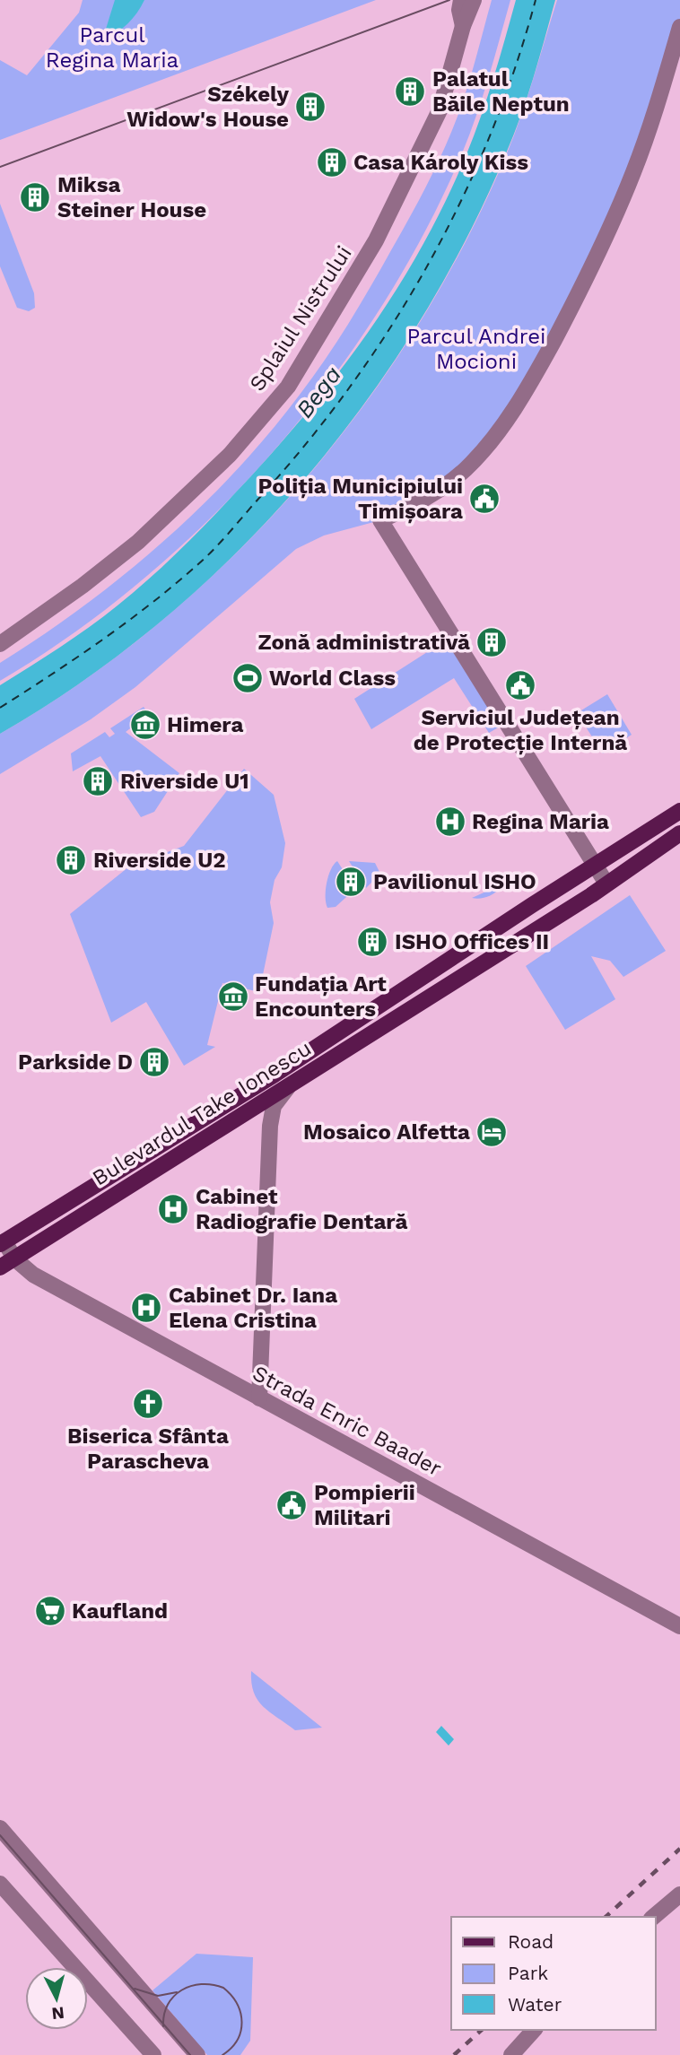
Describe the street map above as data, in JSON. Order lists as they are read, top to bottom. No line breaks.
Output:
{"streets":{"main road":["Bulevardul Take Ionescu"],"street":["Splaiul Nistrului","Strada Enric Baader"]},"crossings":[["Bulevardul Take Ionescu","Strada Enric Baader"]],"water":["Bega"],"parks":["Parcul Regina Maria","Parcul Andrei Mocioni"],"places":{"building":["Palatul Băile Neptun","Székely Widow's House","Casa Károly Kiss","Miksa Steiner House","Zonă administrativă","Riverside U1","Riverside U2","Pavilionul ISHO","ISHO Offices II","Parkside D"],"public building":["Poliția Municipiului Timișoara","Serviciul Județean de Protecție Internă","Pompierii Militari"],"sports":["World Class"],"museum":["Himera","Fundația Art Encounters"],"hospital":["Regina Maria","Cabinet Radiografie Dentară","Cabinet Dr. Iana Elena Cristina"],"hotel":["Mosaico Alfetta"],"church":["Biserica Sfânta Parascheva"],"supermarket":["Kaufland"]},"legend":["Road","Park","Water"],"north":"bottom"}
